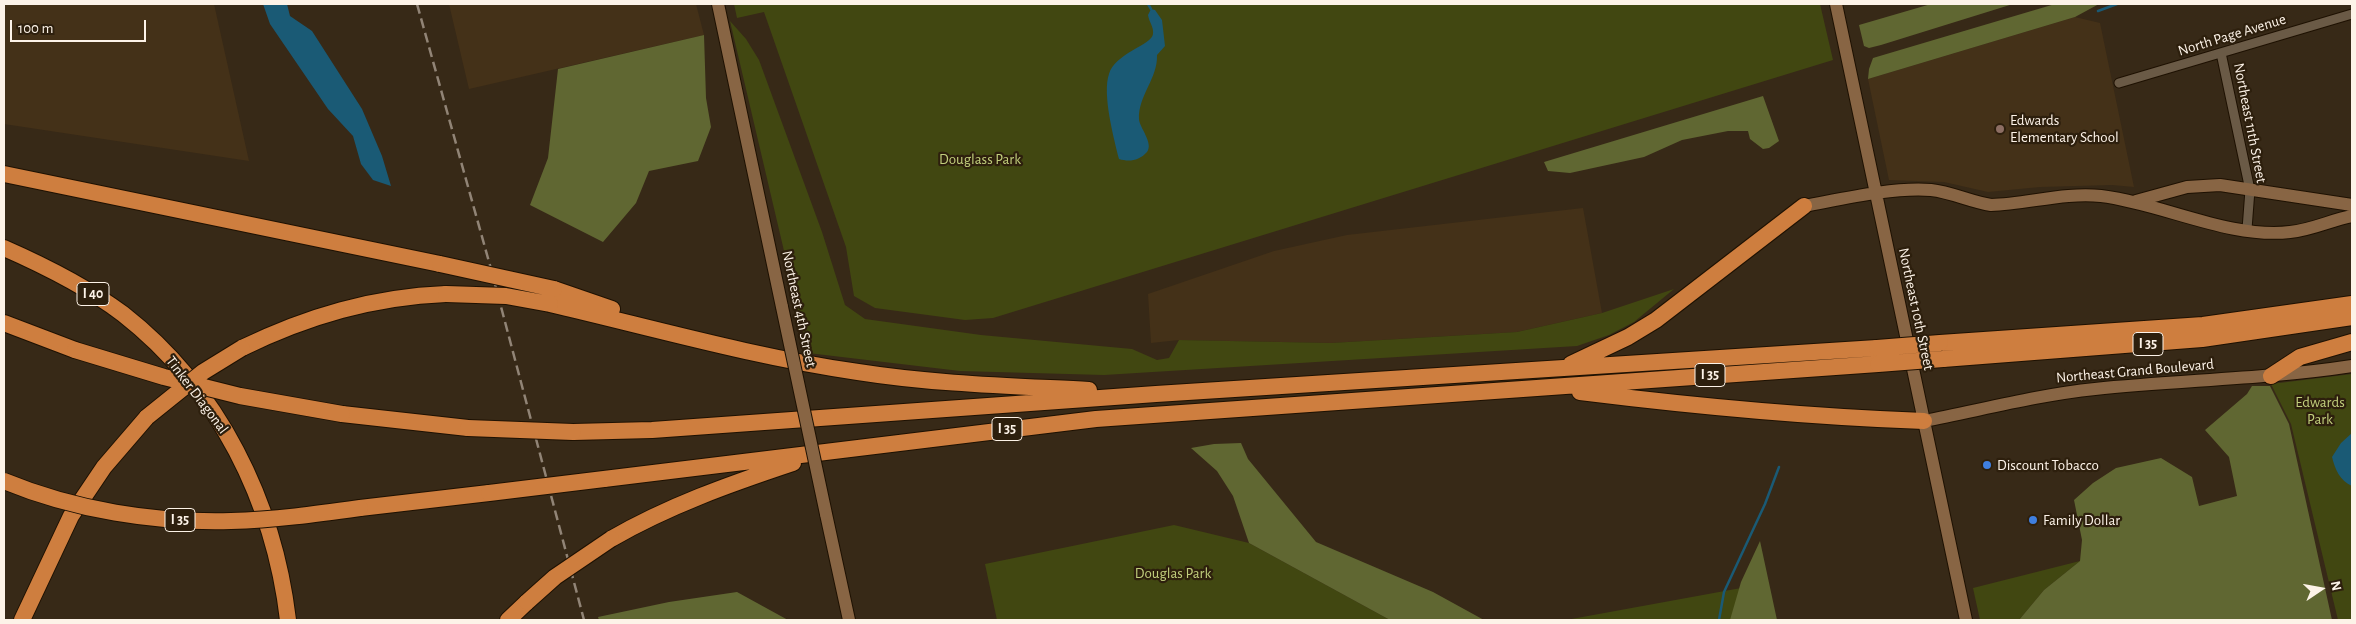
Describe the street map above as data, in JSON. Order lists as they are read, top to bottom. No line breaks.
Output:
{"streets":{"highway":["I 40","I 35","Tinker Diagonal"],"main road":["Northeast 4th Street","Northeast 10th Street","Northeast Grand Boulevard"],"street":["North Page Avenue","Northeast 11th Street"]},"crossings":[["North Page Avenue","Northeast 11th Street"],["Northeast 10th Street","Northeast Grand Boulevard"]],"parks":["Douglass Park","Edwards Park","Douglas Park"],"places":["Edwards Elementary School","Discount Tobacco","Family Dollar"],"scale_bar":"100 m","north":"right"}
